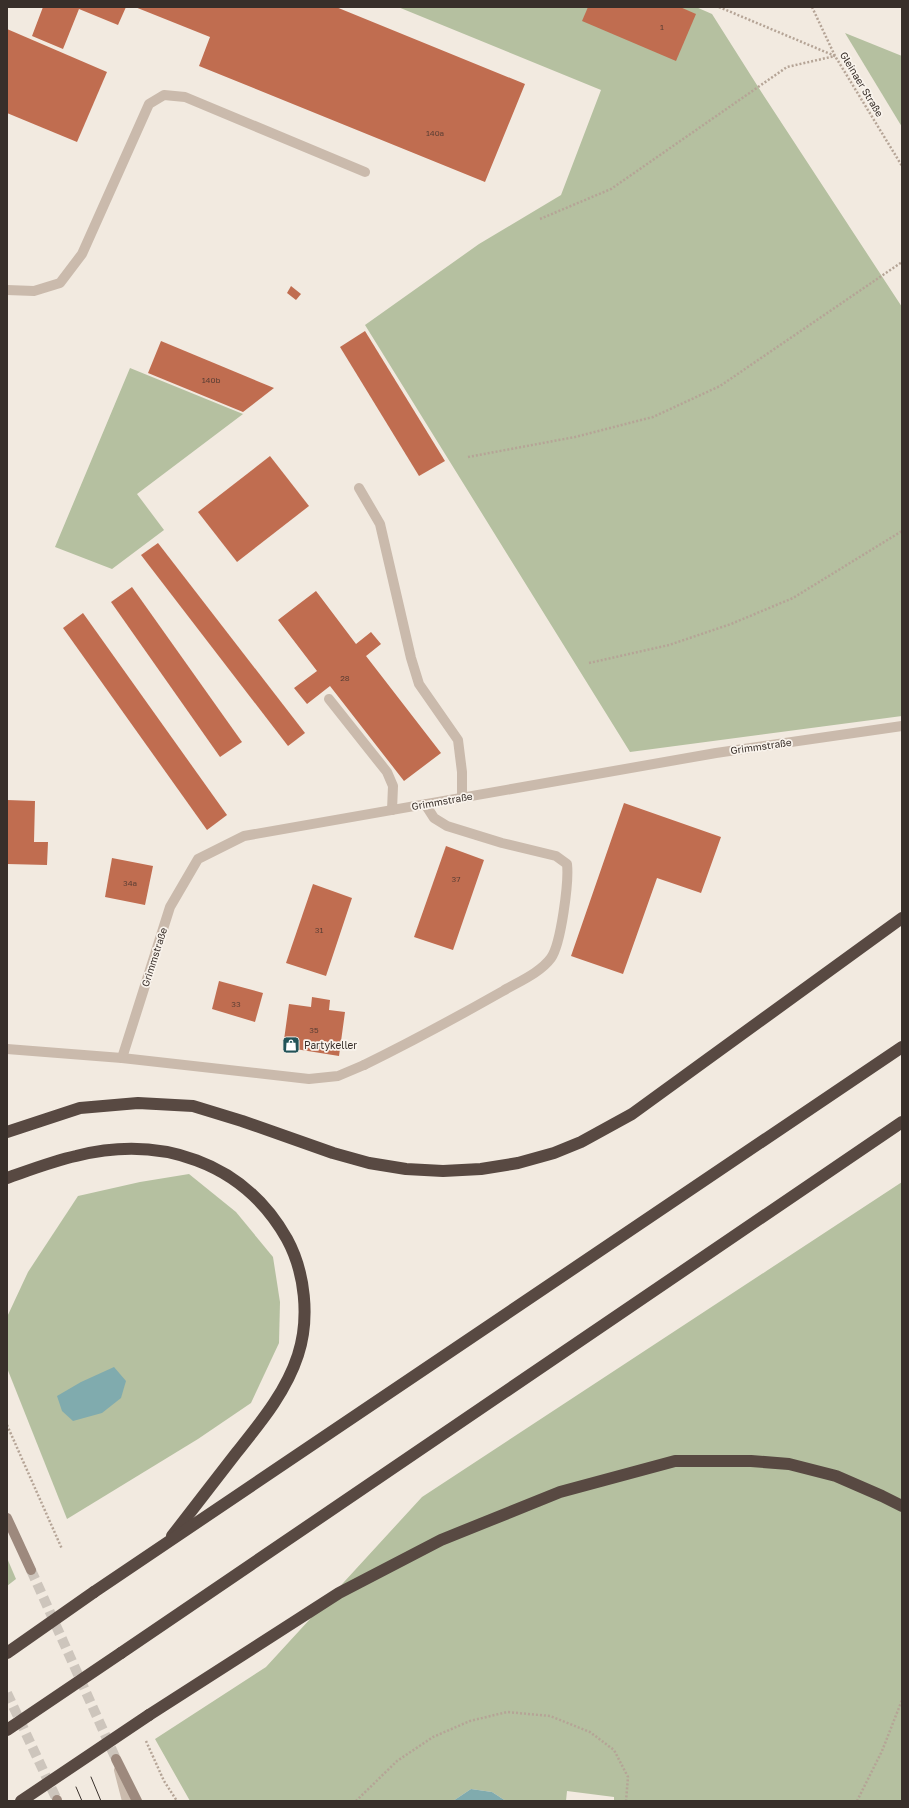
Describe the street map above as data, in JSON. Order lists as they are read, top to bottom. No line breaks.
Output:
{"streets":{"street":["Grimmstraße"],"path":["Gleinaer Straße"]},"places":{"shop":["Partykeller"]},"house_numbers":["1","140a","140b","28","37","34a","31","33","35"]}
